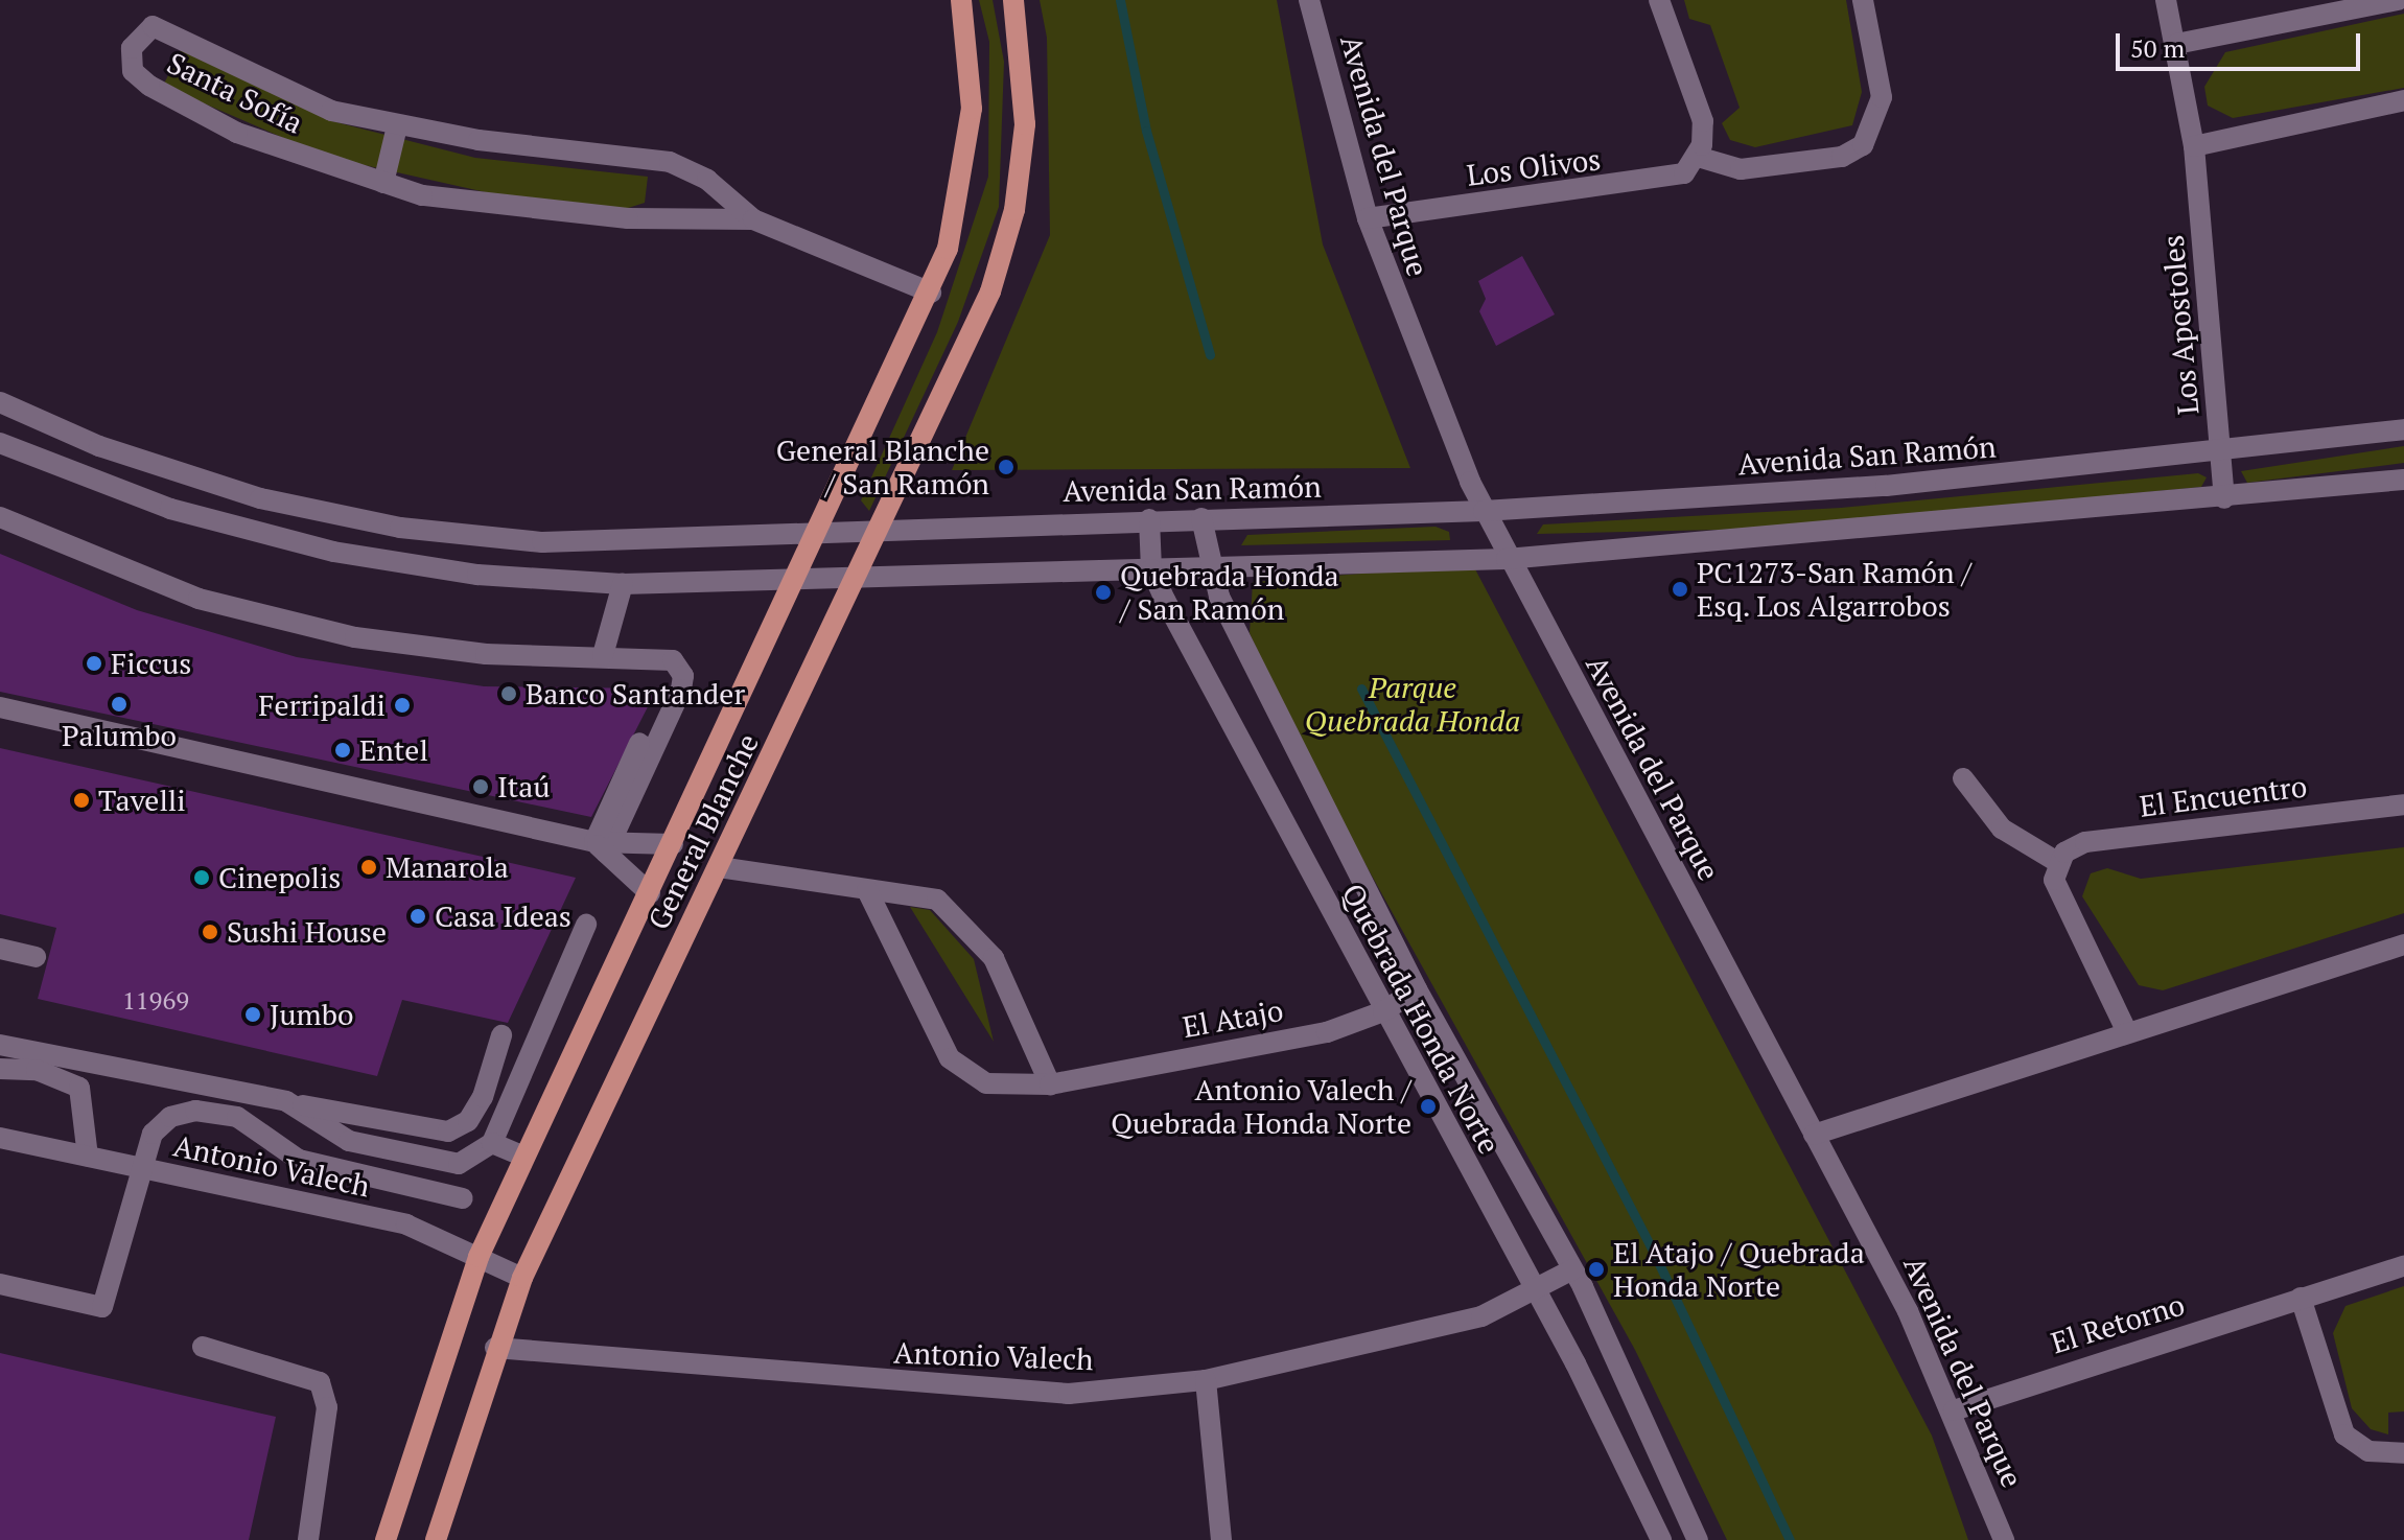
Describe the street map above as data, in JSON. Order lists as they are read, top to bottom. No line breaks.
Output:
{"streets":{"main road":["General Blanche"],"street":["Santa Sofía","Avenida del Parque","Los Olivos","Los Apostoles","Avenida San Ramón","El Encuentro","El Atajo","Quebrada Honda Norte","Antonio Valech","El Retorno"]},"crossings":[["Santa Sofía","General Blanche"],["Avenida del Parque","Los Olivos"],["Avenida del Parque","Avenida San Ramón"],["Avenida del Parque","El Retorno"],["Los Apostoles","Avenida San Ramón"],["Avenida San Ramón","General Blanche"],["Avenida San Ramón","Quebrada Honda Norte"],["General Blanche","Antonio Valech"],["El Atajo","Quebrada Honda Norte"],["Quebrada Honda Norte","Antonio Valech"]],"parks":["Parque Quebrada Honda"],"places":["General Blanche / San Ramón","PC1273-San Ramón / Esq. Los Algarrobos","Quebrada Honda / San Ramón","Ficcus","Banco Santander","Palumbo","Ferripaldi","Entel","Itaú","Tavelli","Manarola","Cinepolis","Casa Ideas","Sushi House","Jumbo","Antonio Valech / Quebrada Honda Norte","El Atajo / Quebrada Honda Norte"],"house_numbers":["11969"],"scale_bar":"50 m"}
